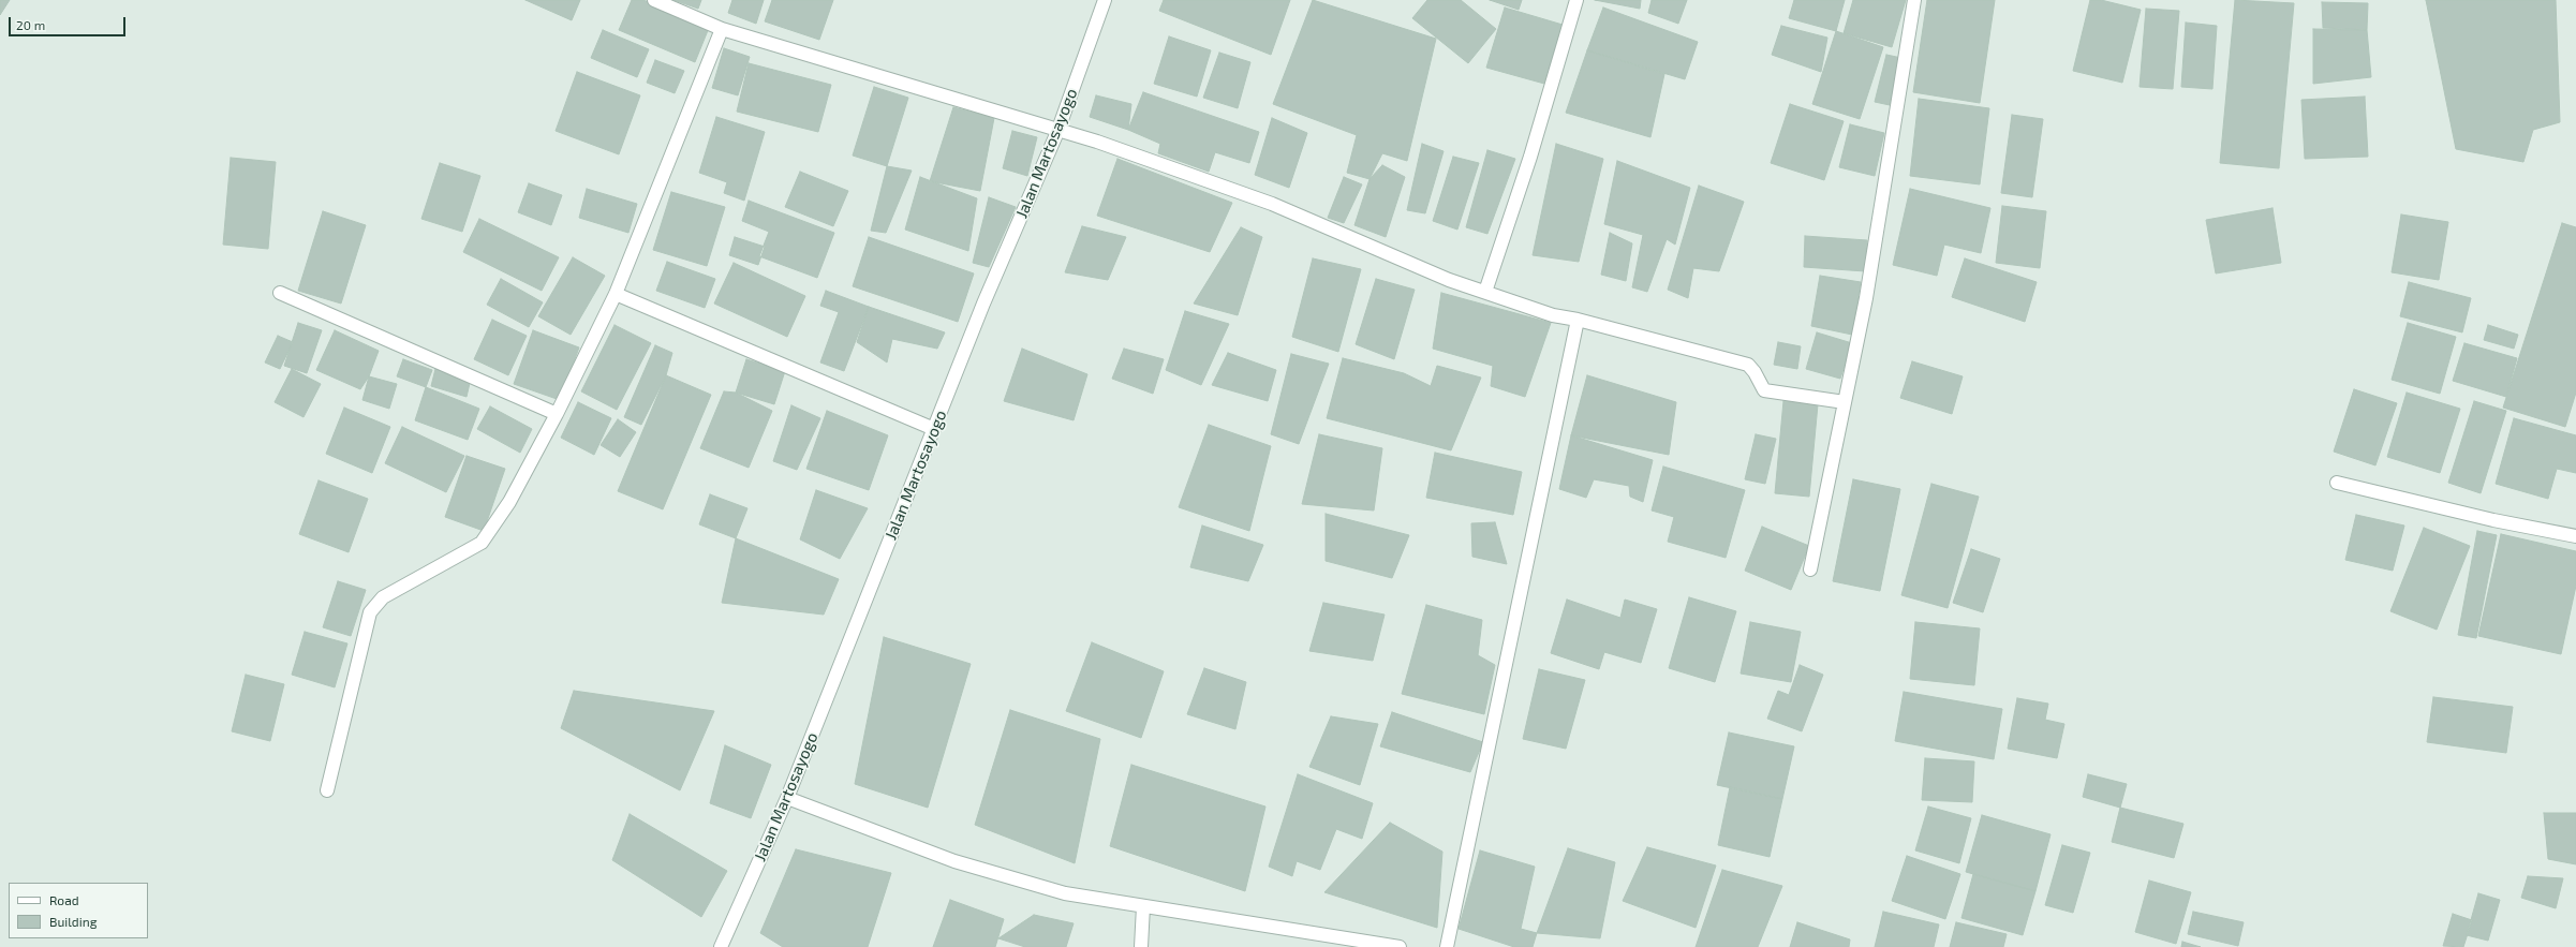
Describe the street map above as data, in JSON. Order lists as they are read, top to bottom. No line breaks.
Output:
{"streets":{"street":["Jalan Martosayogo"]},"legend":["Road","Building"],"scale_bar":"20 m"}
